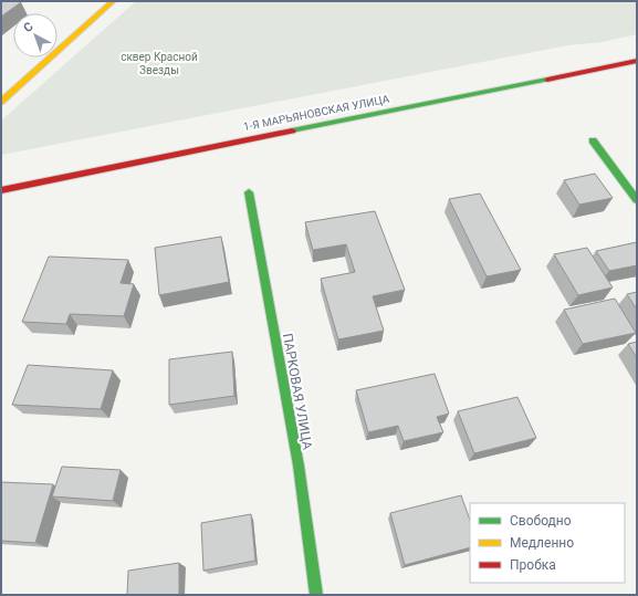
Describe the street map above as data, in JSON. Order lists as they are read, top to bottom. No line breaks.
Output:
{"streets":{"main road":["1-Я МАРЬЯНОВСКАЯ УЛИЦА","ПАРКОВАЯ УЛИЦА"]},"parks":["сквер Красной Звезды"],"legend":["Свободно","Медленно","Пробка"],"north":"top left"}
